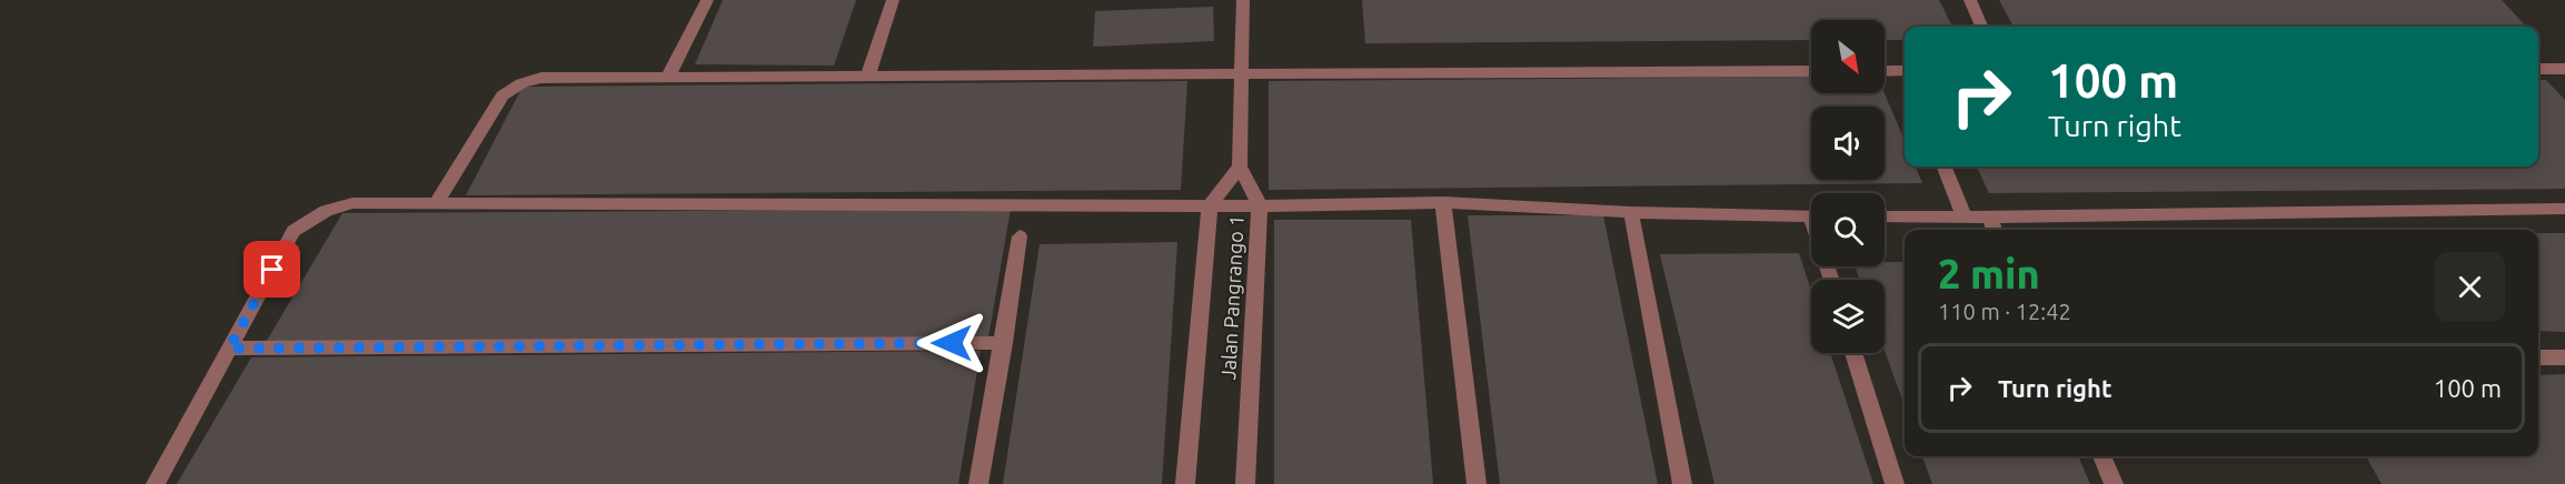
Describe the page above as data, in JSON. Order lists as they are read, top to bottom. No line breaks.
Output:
{"streets":{"street":["Jalan Pangrango 1"]},"north":"bottom right","page":{"turn":["100 m","Turn right"],"heading":["2 min","110 m · 12:42"],"list":[{"name":"Turn right","value":"100 m"}]}}
